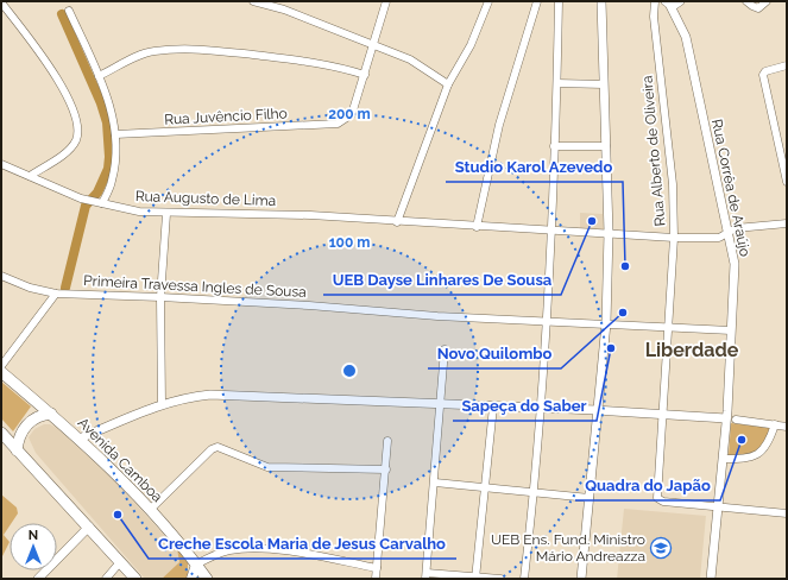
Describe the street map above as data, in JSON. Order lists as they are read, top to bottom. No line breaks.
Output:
{"streets":{"main road":["Avenida Camboa"],"street":["Rua Juvêncio Filho","Rua Alberto de Oliveira","Rua Corrêa de Araújo","Rua Augusto de Lima","Primeira Travessa Ingles de Sousa"]},"crossings":[["Rua Alberto de Oliveira","Rua Corrêa de Araújo"],["Rua Alberto de Oliveira","Rua Augusto de Lima"],["Rua Alberto de Oliveira","Primeira Travessa Ingles de Sousa"],["Rua Corrêa de Araújo","Rua Augusto de Lima"],["Rua Corrêa de Araújo","Primeira Travessa Ingles de Sousa"]],"districts":["Liberdade"],"places":{"other":["UEB Dayse Linhares De Sousa","Studio Karol Azevedo","Novo Quilombo","Sapeça do Saber","Quadra do Japão","Creche Escola Maria de Jesus Carvalho"],"school or university":["UEB Ens. Fund. Ministro Mário Andreazza"]},"north":"top","rings":["200 m","100 m"]}
